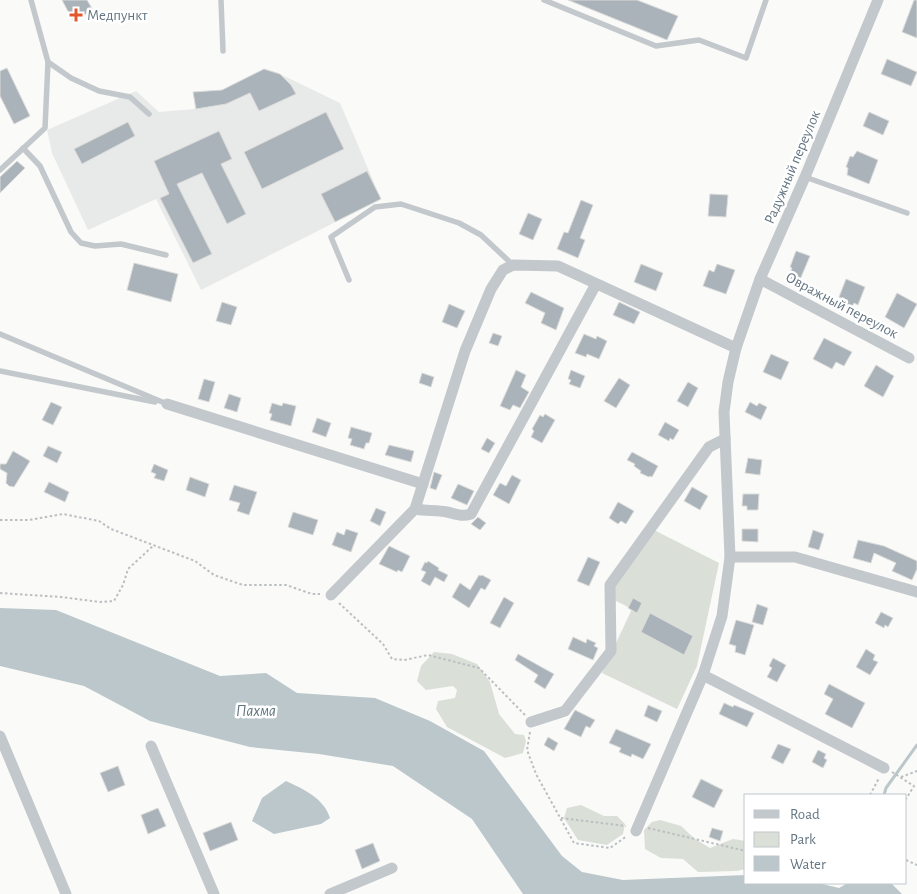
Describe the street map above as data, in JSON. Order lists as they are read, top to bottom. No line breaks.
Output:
{"streets":{"street":["Радужный переулок","Овражный переулок"]},"crossings":[["Радужный переулок","Овражный переулок"]],"water":["Пахма"],"places":{"health":["Медпункт"]},"legend":["Road","Park","Water"]}
